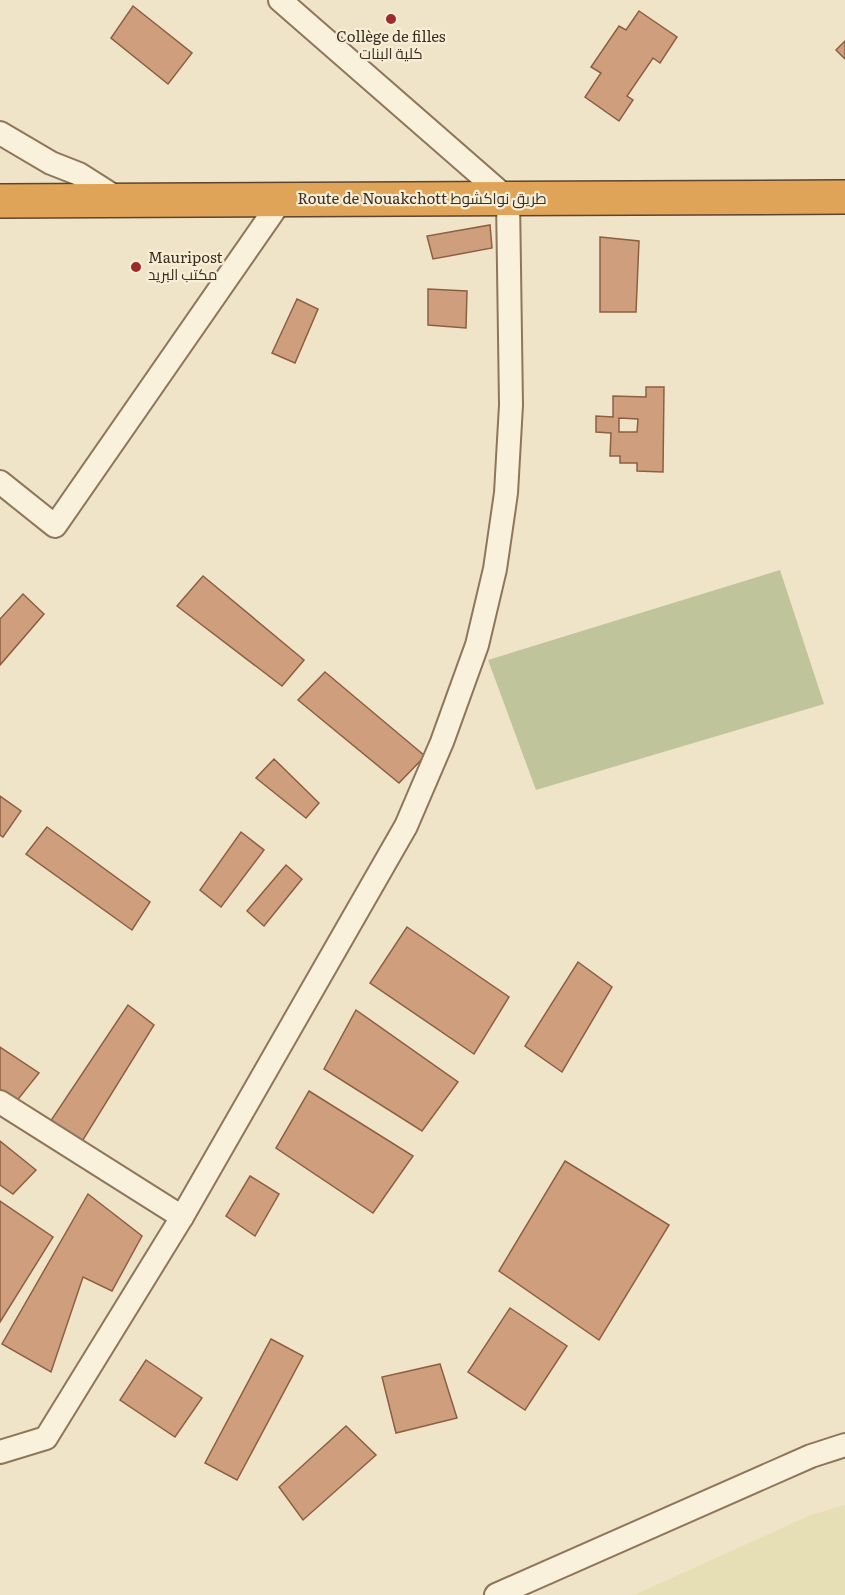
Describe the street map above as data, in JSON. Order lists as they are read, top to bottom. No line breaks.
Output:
{"streets":{"highway":["Route de Nouakchott طريق نواكشوط"]},"places":["Collège de filles كلية البنات","Mauripost مكتب البريد"]}
